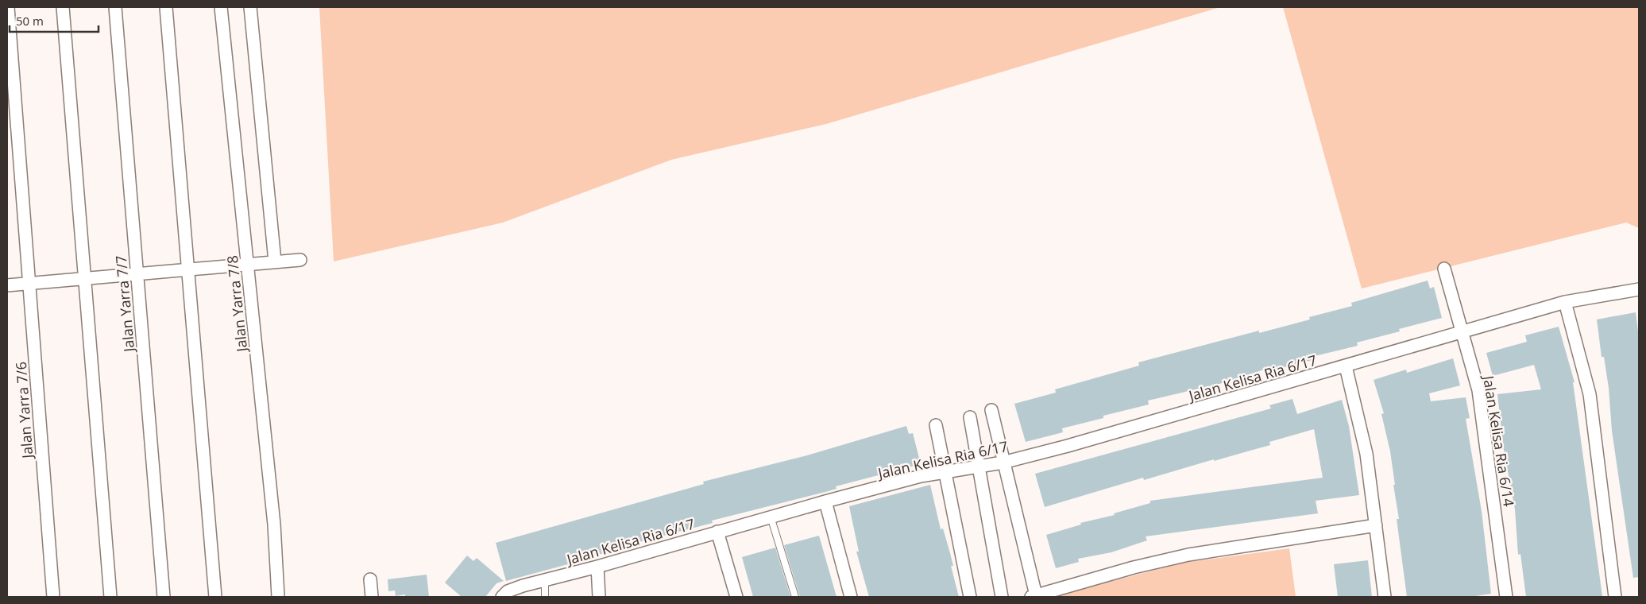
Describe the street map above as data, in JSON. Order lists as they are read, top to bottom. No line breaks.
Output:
{"streets":{"street":["Jalan Yarra 7/7","Jalan Yarra 7/8","Jalan Kelisa Ria 6/17","Jalan Yarra 7/6","Jalan Kelisa Ria 6/14"]},"crossings":[["Jalan Kelisa Ria 6/17","Jalan Kelisa Ria 6/14"]],"scale_bar":"50 m"}
